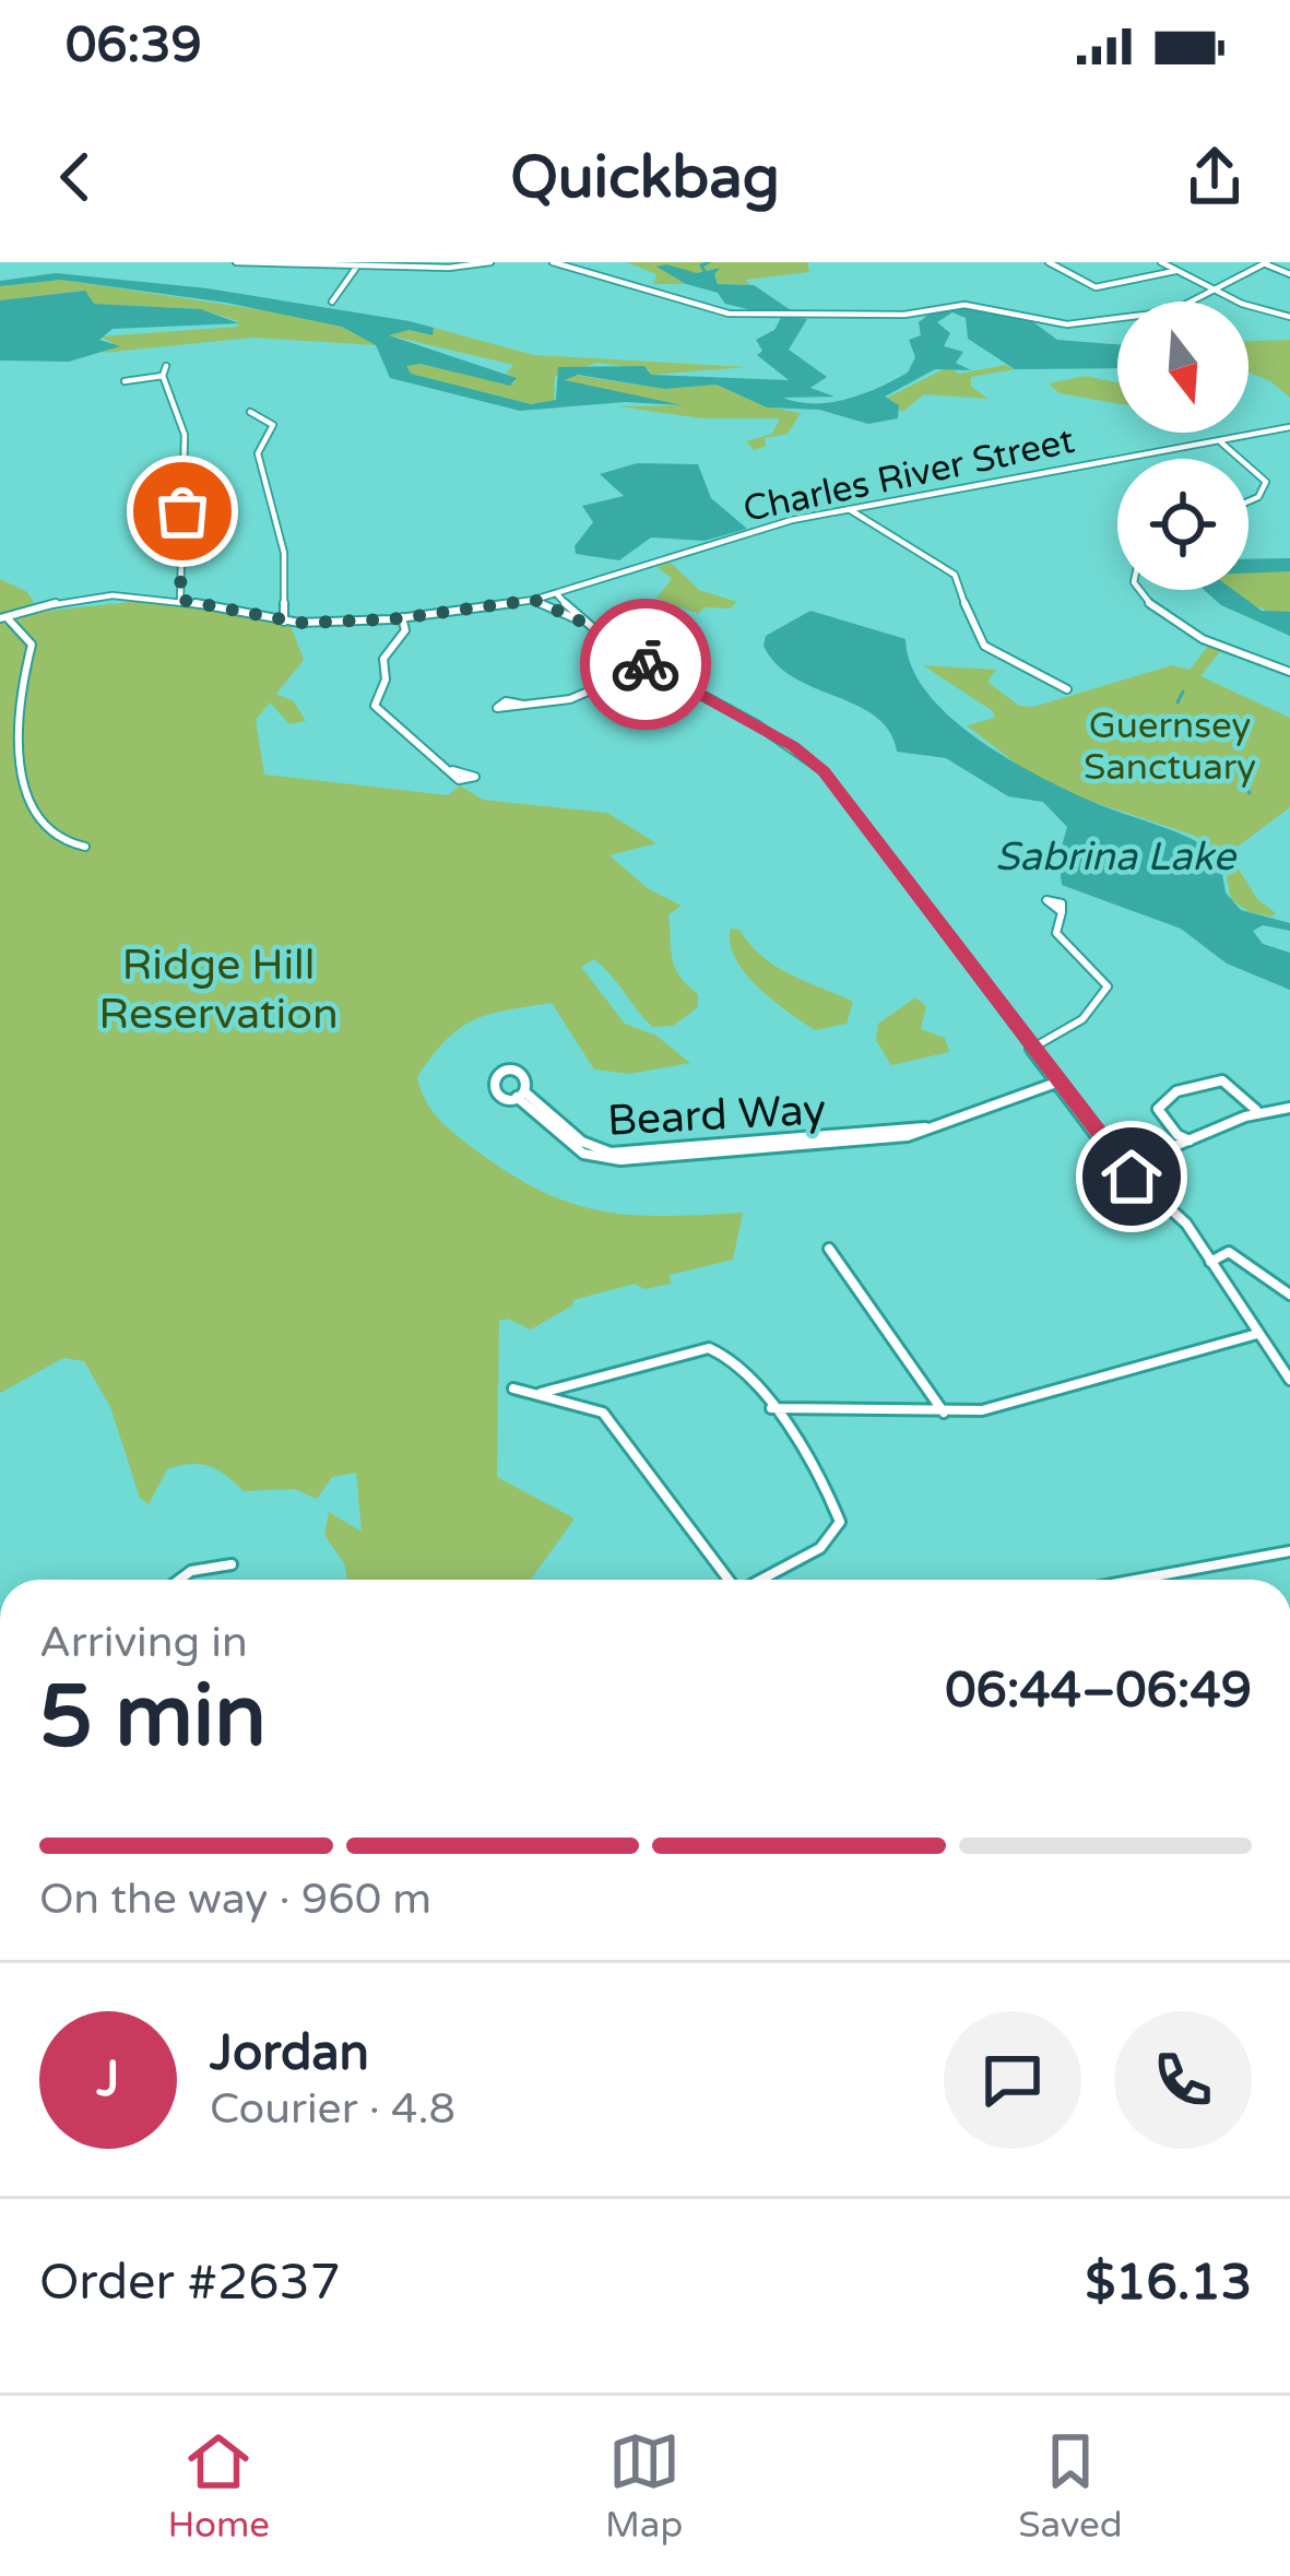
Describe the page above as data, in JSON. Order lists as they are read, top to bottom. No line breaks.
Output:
{"streets":{"street":["Charles River Street","Beard Way"]},"water":["Sabrina Lake"],"parks":["Guernsey Sanctuary","Ridge Hill Reservation"],"north":"bottom","page":{"status":"06:39","header":"Quickbag","heading":["5 min","Arriving in","06:44–06:49"],"panel":["Jordan","Courier · 4.8","Order #2637","$16.13"],"bar":"On the way · 960 m","round":"J","tabs":["Home","Map","Saved"]}}
